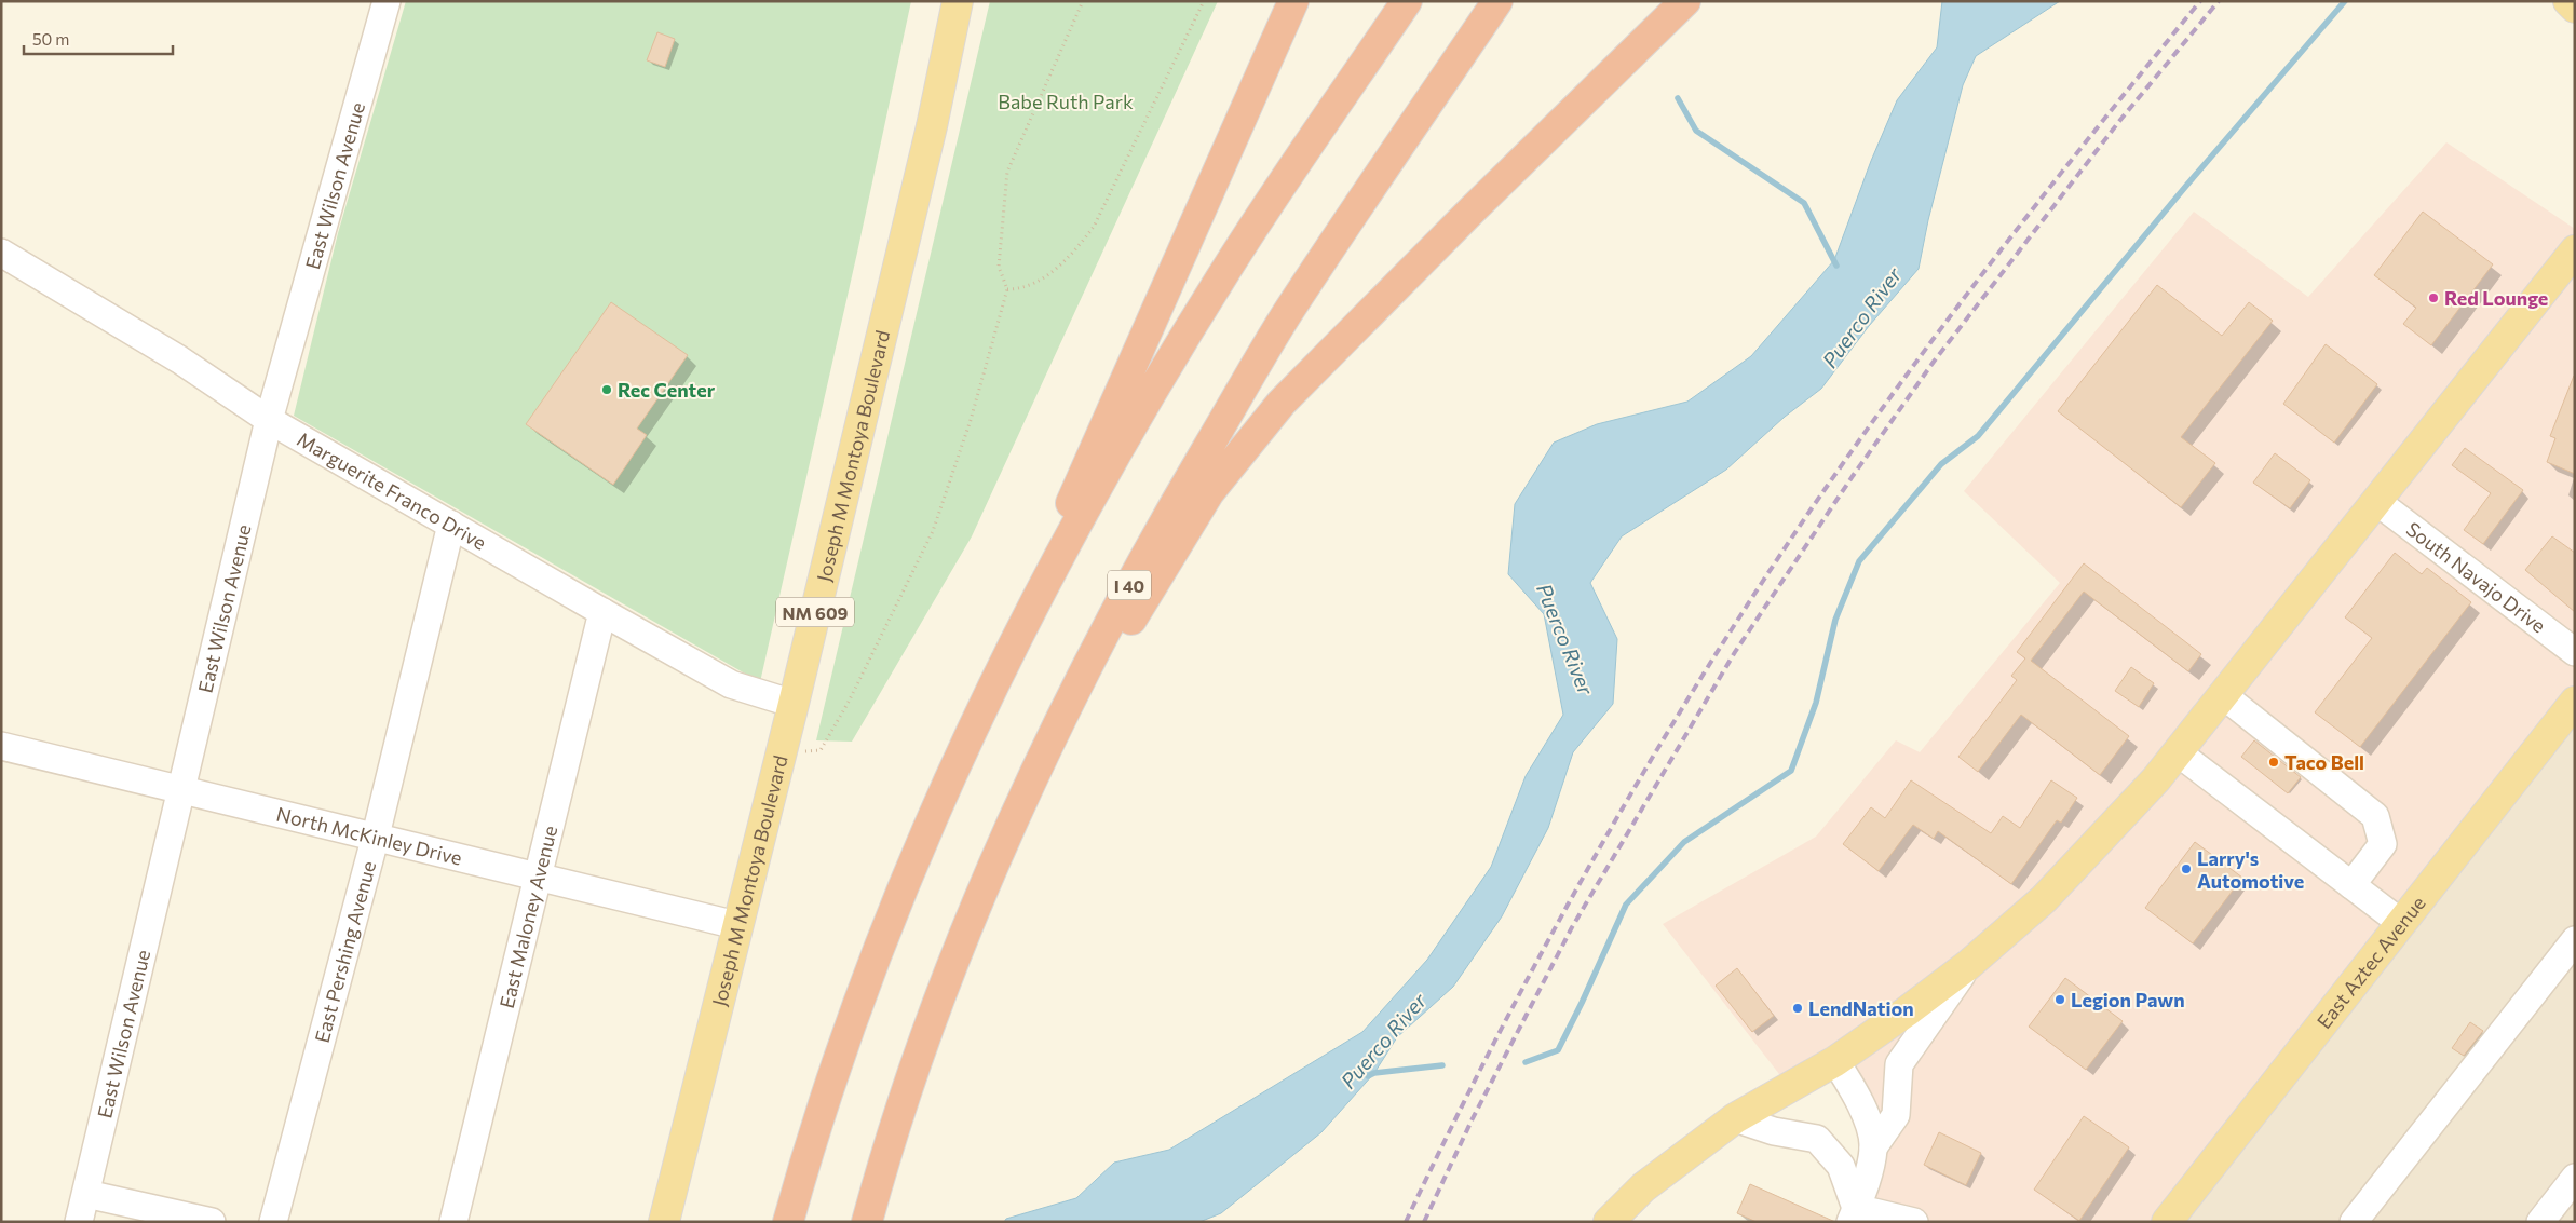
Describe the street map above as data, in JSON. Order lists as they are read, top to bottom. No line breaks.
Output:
{"streets":{"highway":["I 40"],"main road":["Joseph M Montoya Boulevard","NM 609","East Aztec Avenue"],"street":["East Wilson Avenue","Marguerite Franco Drive","South Navajo Drive","North McKinley Drive","East Maloney Avenue","East Pershing Avenue"]},"crossings":[["East Wilson Avenue","Marguerite Franco Drive"],["East Wilson Avenue","North McKinley Drive"],["Joseph M Montoya Boulevard","Marguerite Franco Drive"],["Joseph M Montoya Boulevard","North McKinley Drive"],["Marguerite Franco Drive","East Maloney Avenue"],["Marguerite Franco Drive","East Pershing Avenue"],["North McKinley Drive","East Maloney Avenue"],["North McKinley Drive","East Pershing Avenue"]],"water":["Puerco River"],"parks":["Babe Ruth Park"],"places":["Red Lounge","Rec Center","Taco Bell","Larry's Automotive","Legion Pawn","LendNation"],"scale_bar":"50 m"}
